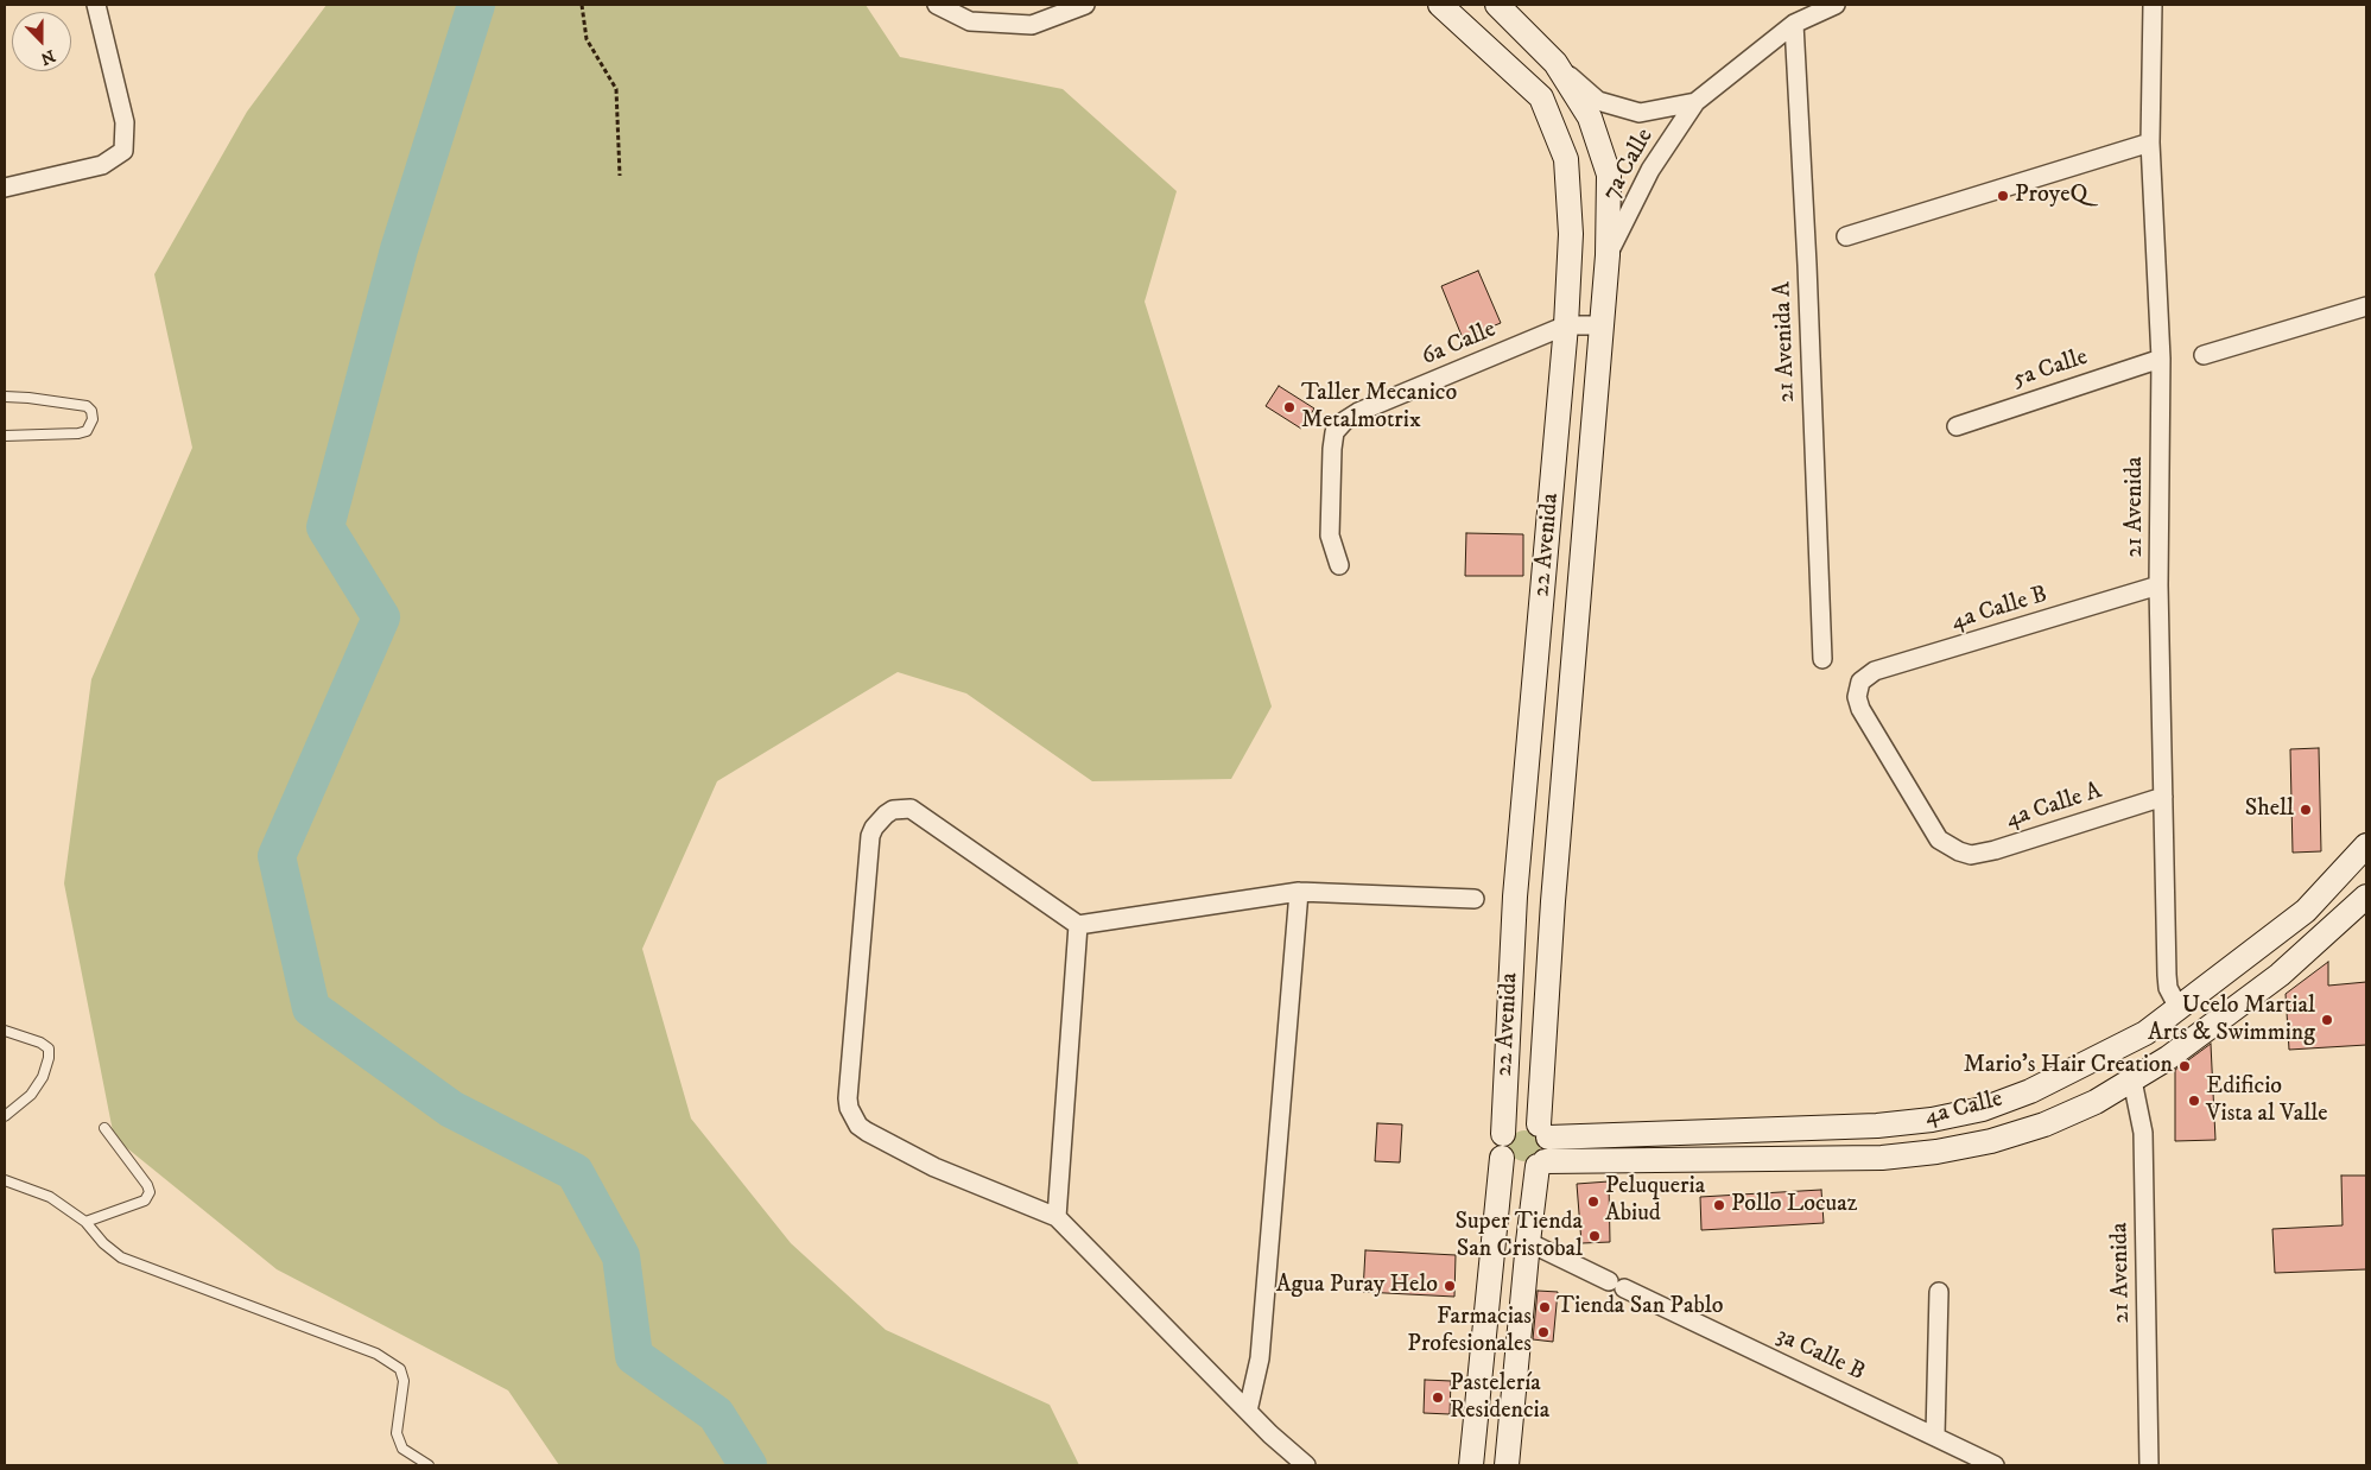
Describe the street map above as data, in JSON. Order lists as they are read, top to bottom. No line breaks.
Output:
{"streets":{"main road":["22 Avenida","4a Calle"],"street":["7a Calle","21 Avenida A","6a Calle","5a Calle","21 Avenida","4a Calle B","4a Calle A","3a Calle B"]},"crossings":[["7a Calle","21 Avenida A"],["7a Calle","22 Avenida"],["6a Calle","22 Avenida"],["5a Calle","21 Avenida"],["21 Avenida","4a Calle B"],["21 Avenida","4a Calle A"],["21 Avenida","4a Calle"],["22 Avenida","4a Calle"],["4a Calle B","4a Calle A"]],"places":["ProyeQ","Taller Mecanico Metalmotrix","Shell","Ucelo Martial Arts & Swimming","Mario's Hair Creation","Edificio Vista al Valle","Peluqueria Abiud","Pollo Locuaz","Super Tienda San Cristobal","Agua Puray Helo","Tienda San Pablo","Farmacias Profesionales","Pastelería Residencia"],"north":"bottom"}
